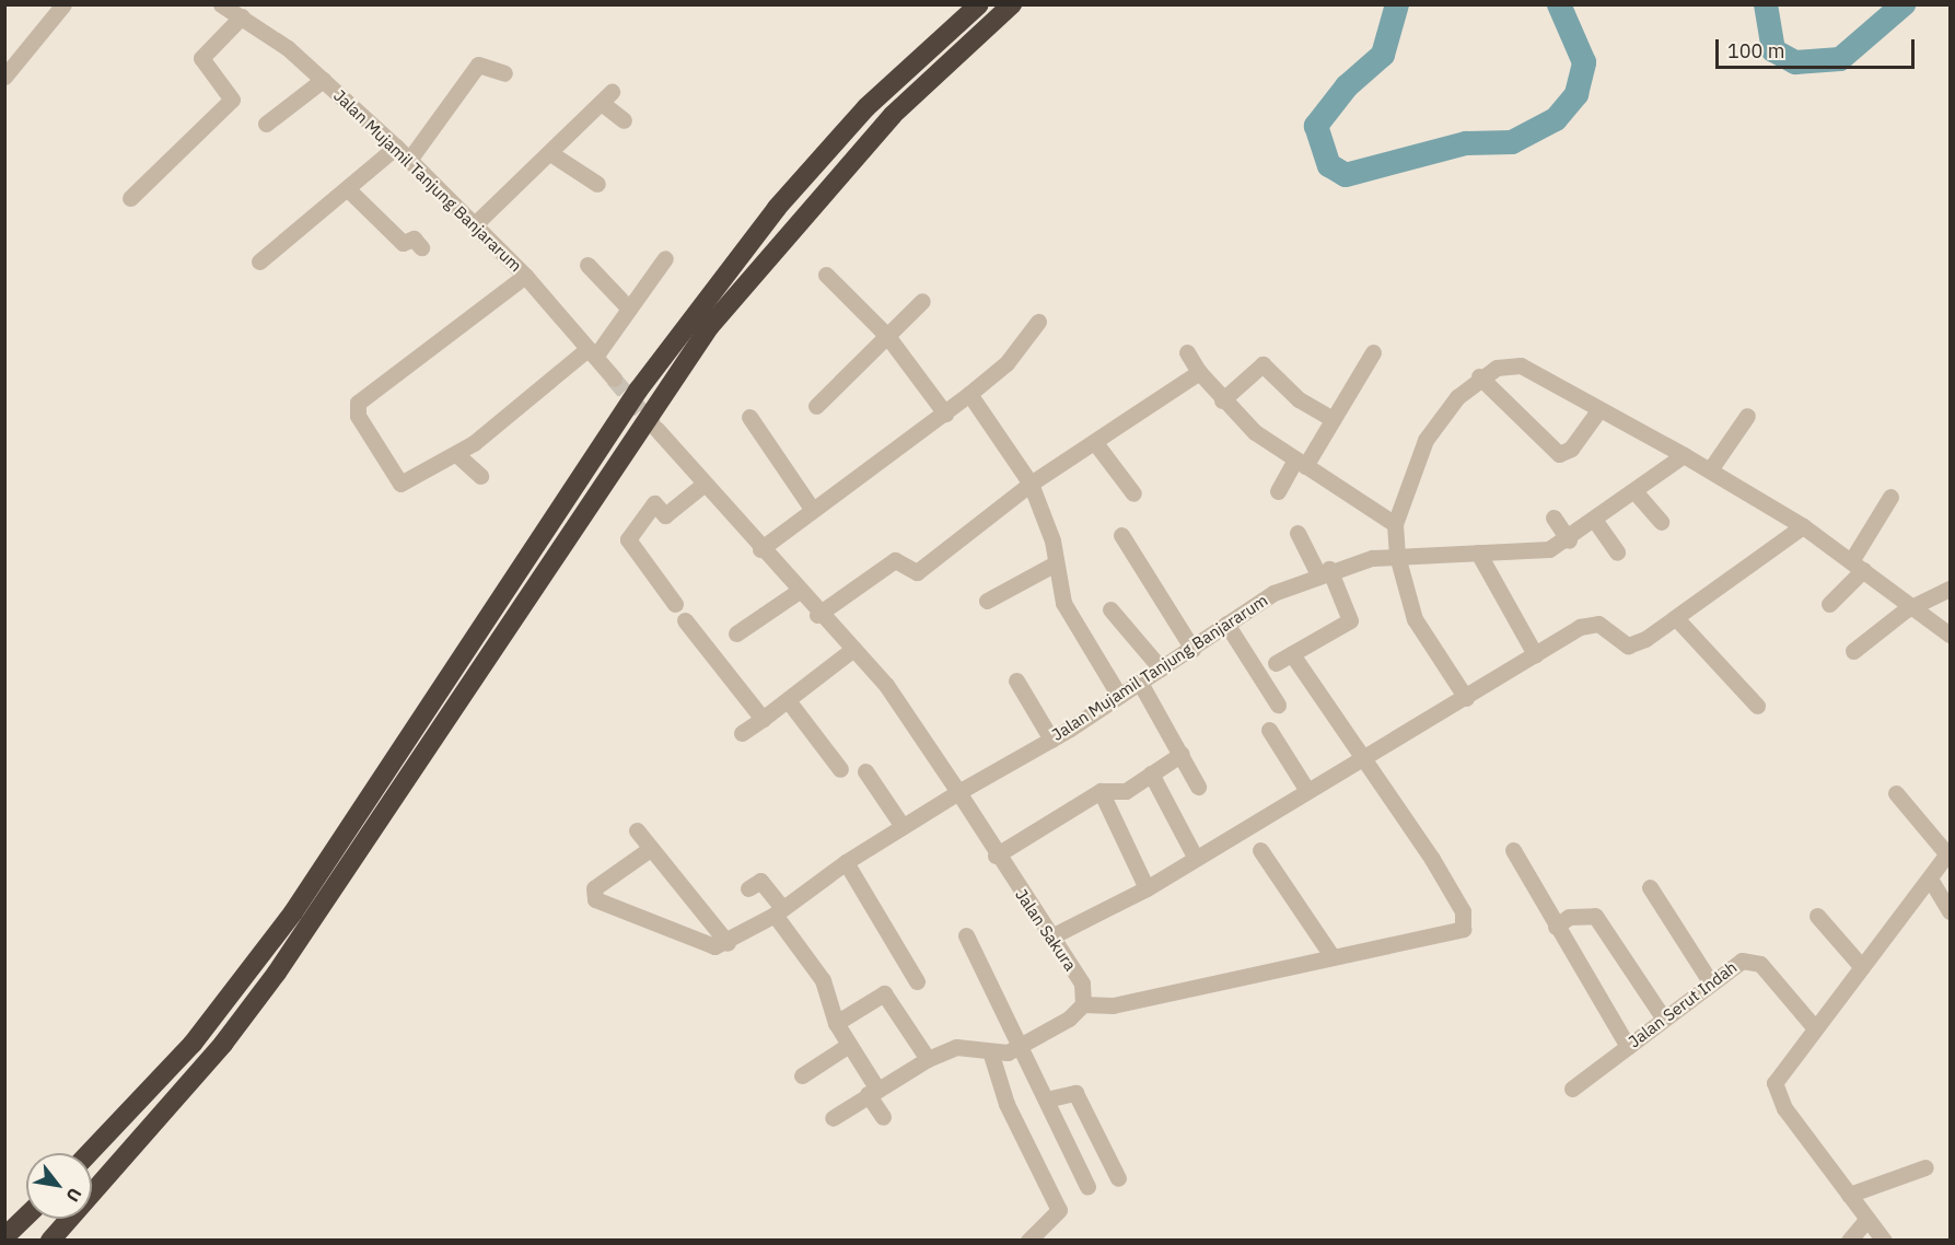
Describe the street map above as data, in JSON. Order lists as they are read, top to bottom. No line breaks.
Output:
{"streets":{"street":["Jalan Mujamil Tanjung Banjararum","Jalan Sakura","Jalan Serut Indah"]},"crossings":[["Jalan Mujamil Tanjung Banjararum","Jalan Sakura"]],"scale_bar":"100 m","north":"bottom right"}
